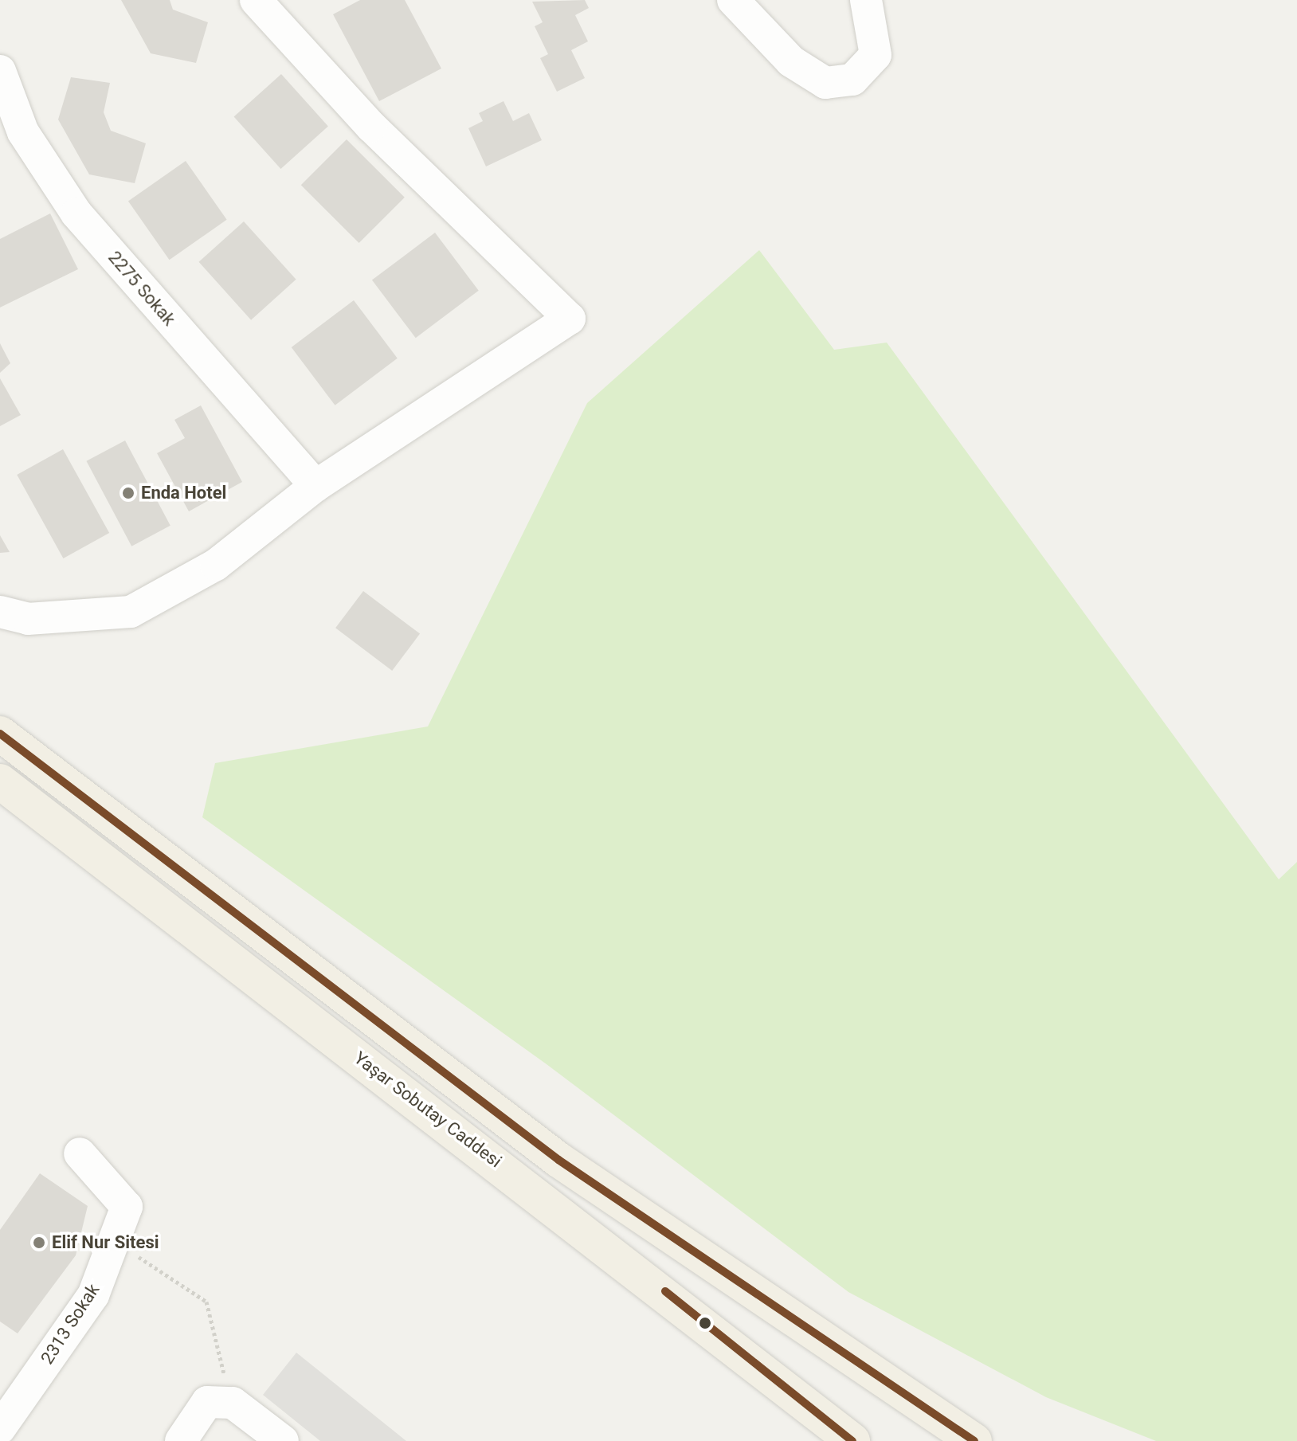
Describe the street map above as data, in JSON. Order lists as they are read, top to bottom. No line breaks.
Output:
{"streets":{"main road":["Yaşar Sobutay Caddesi"],"street":["2275 Sokak","2313 Sokak"]},"places":["Enda Hotel","Elif Nur Sitesi"]}
